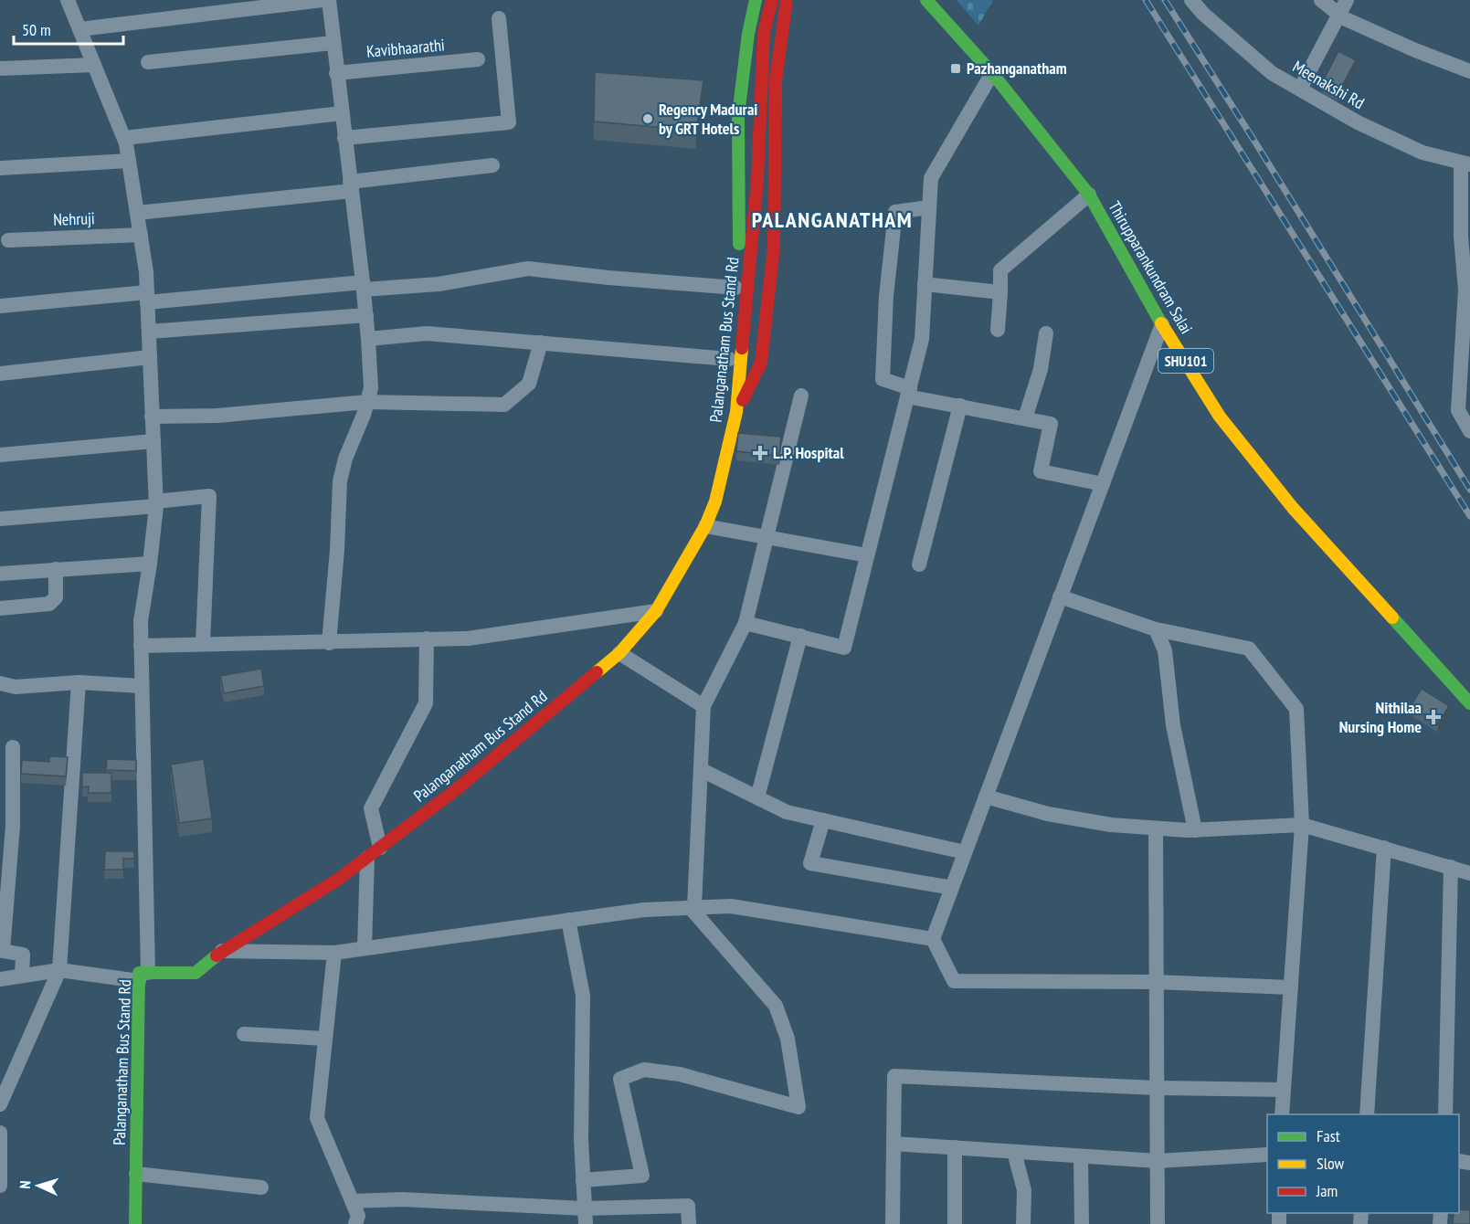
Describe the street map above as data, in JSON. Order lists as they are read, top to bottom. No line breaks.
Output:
{"streets":{"street":["Kavibhaarathi","Meenakshi Rd","Nehruji","Thirupparankundram Salai","Palanganatham Bus Stand Rd","SHU101"]},"districts":["PALANGANATHAM"],"places":{"transit":["Pazhanganatham"],"other":["Regency Madurai by GRT Hotels"],"health":["L.P. Hospital","Nithilaa Nursing Home"]},"legend":["Fast","Slow","Jam"],"scale_bar":"50 m","north":"left"}
